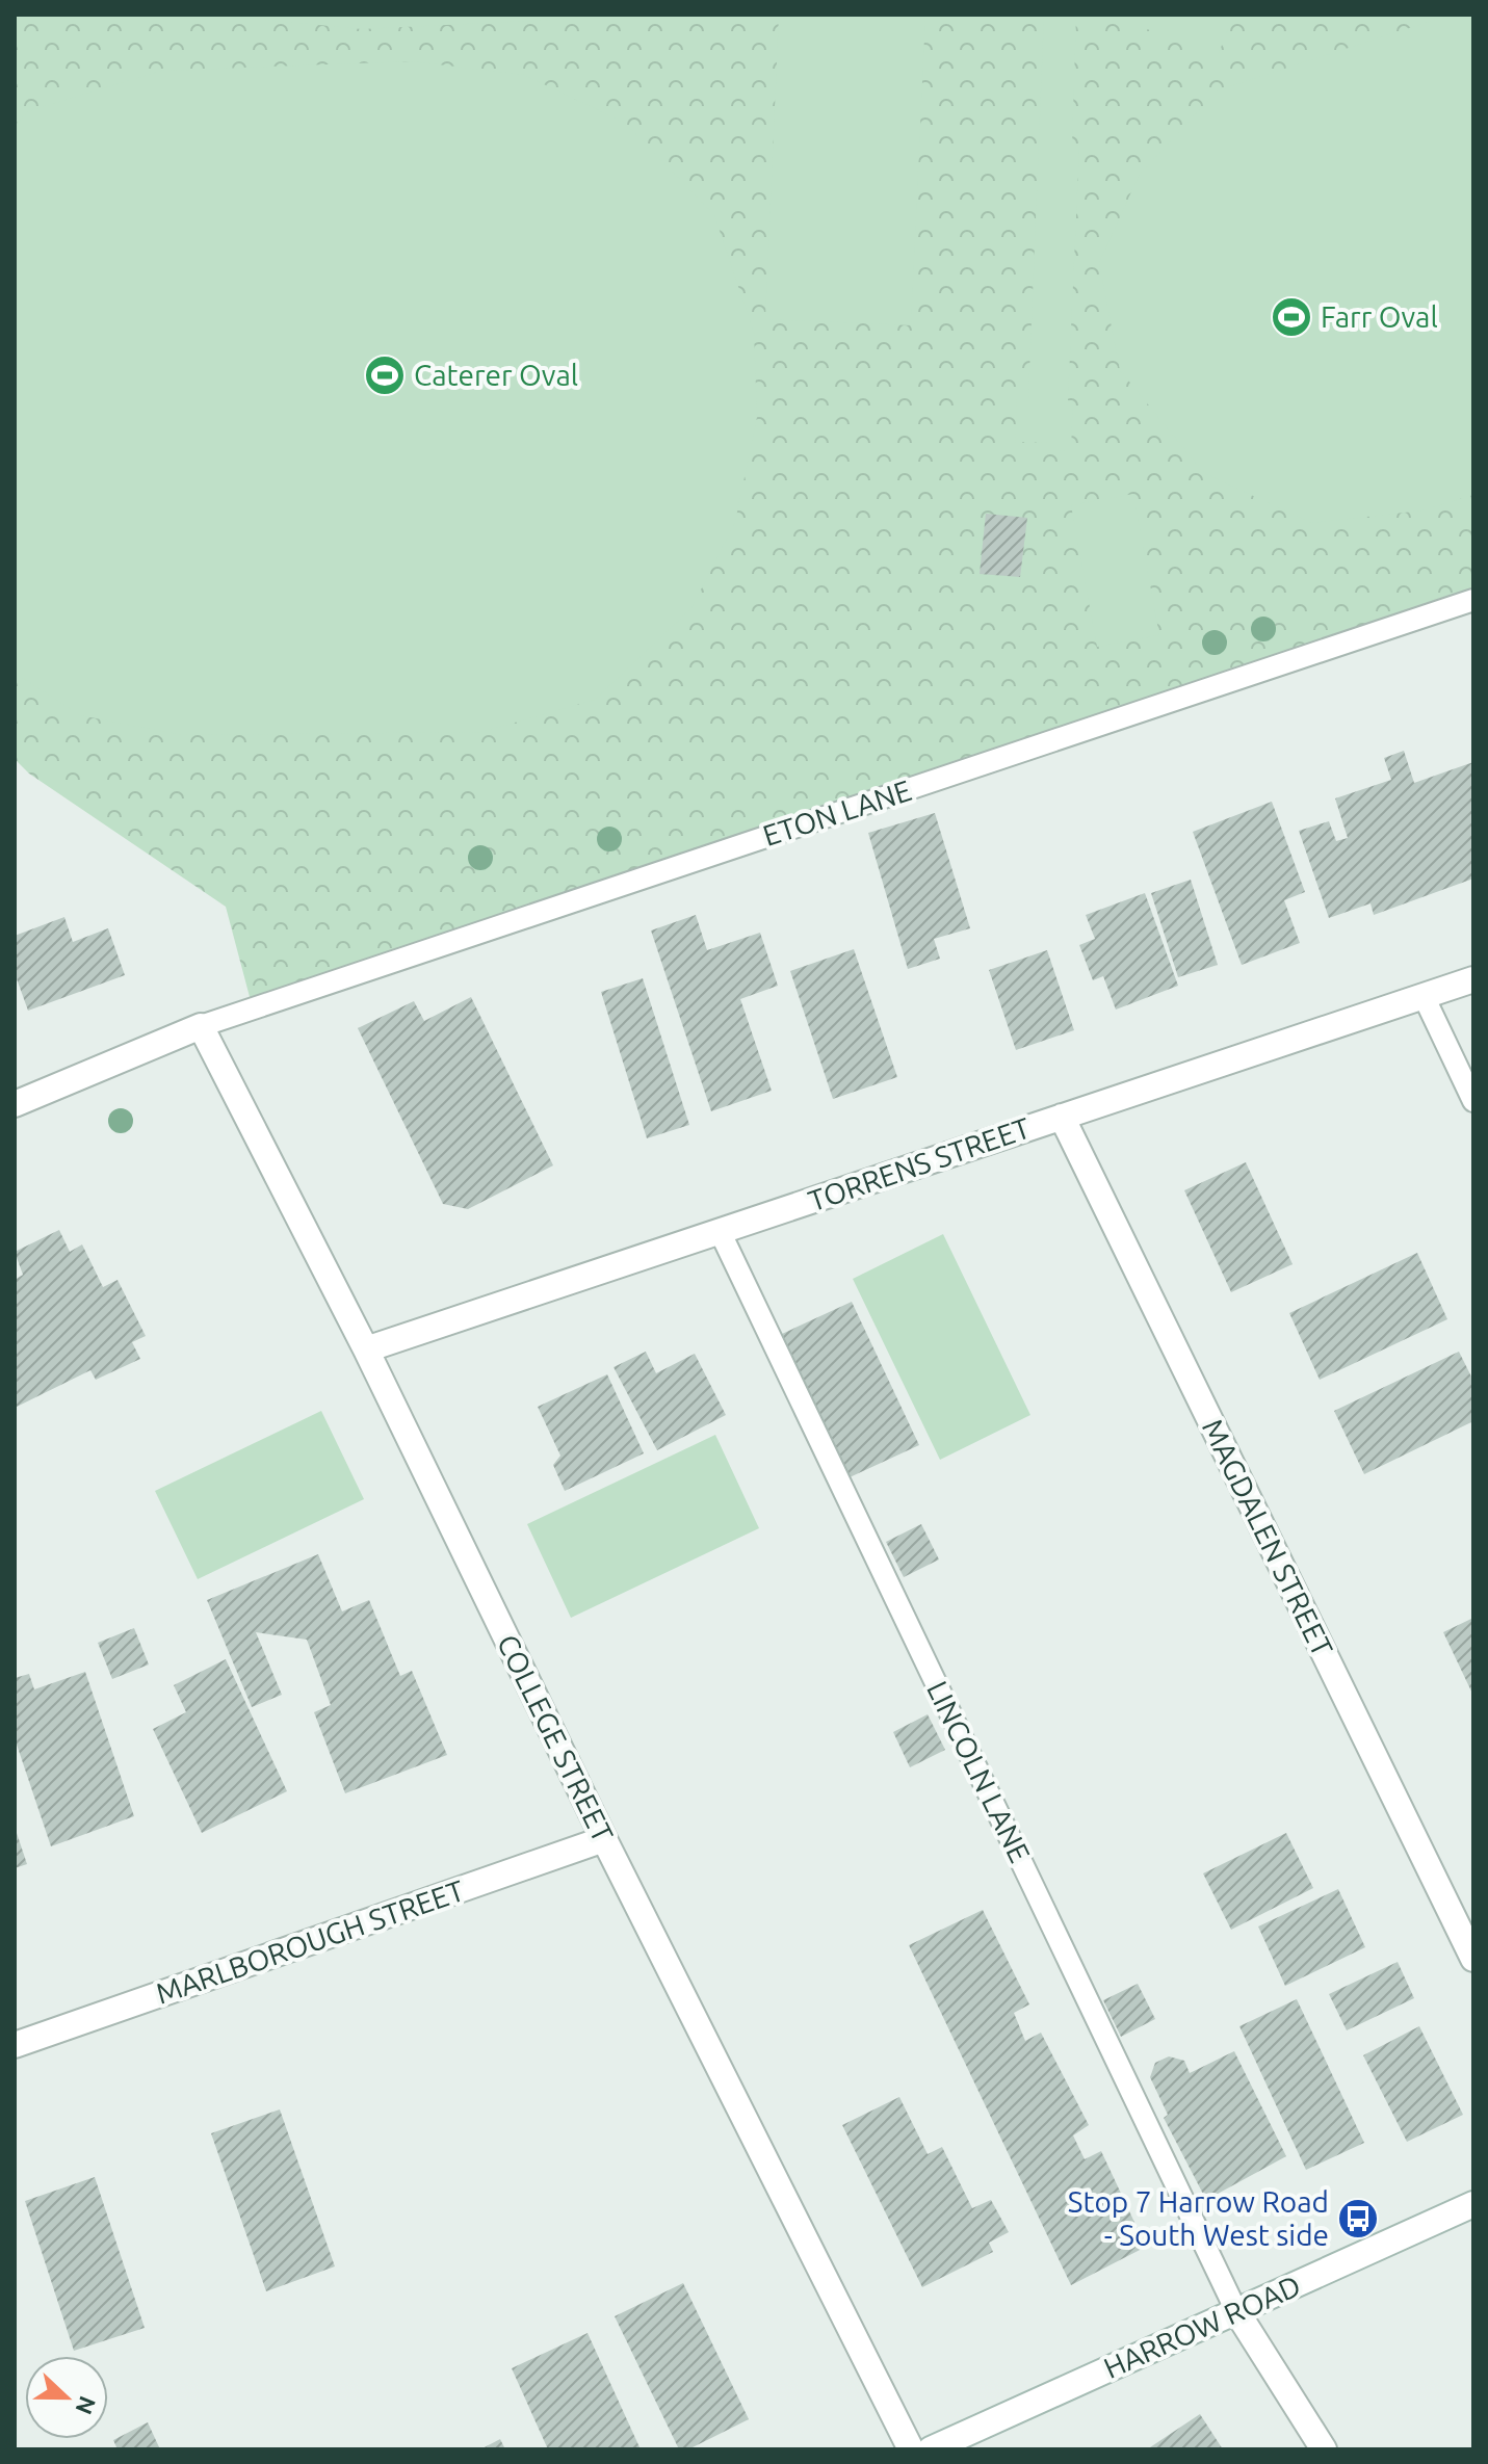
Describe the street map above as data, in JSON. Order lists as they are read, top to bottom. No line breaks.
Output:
{"streets":{"street":["TORRENS STREET","MAGDALEN STREET","COLLEGE STREET","MARLBOROUGH STREET","HARROW ROAD"],"lane":["ETON LANE","LINCOLN LANE"]},"crossings":[["ETON LANE","COLLEGE STREET"],["TORRENS STREET","MAGDALEN STREET"],["TORRENS STREET","COLLEGE STREET"],["TORRENS STREET","LINCOLN LANE"],["COLLEGE STREET","MARLBOROUGH STREET"],["LINCOLN LANE","HARROW ROAD"]],"places":{"sports":["Farr Oval","Caterer Oval"],"bus stop":["Stop 7 Harrow Road - South West side"]},"north":"right"}
